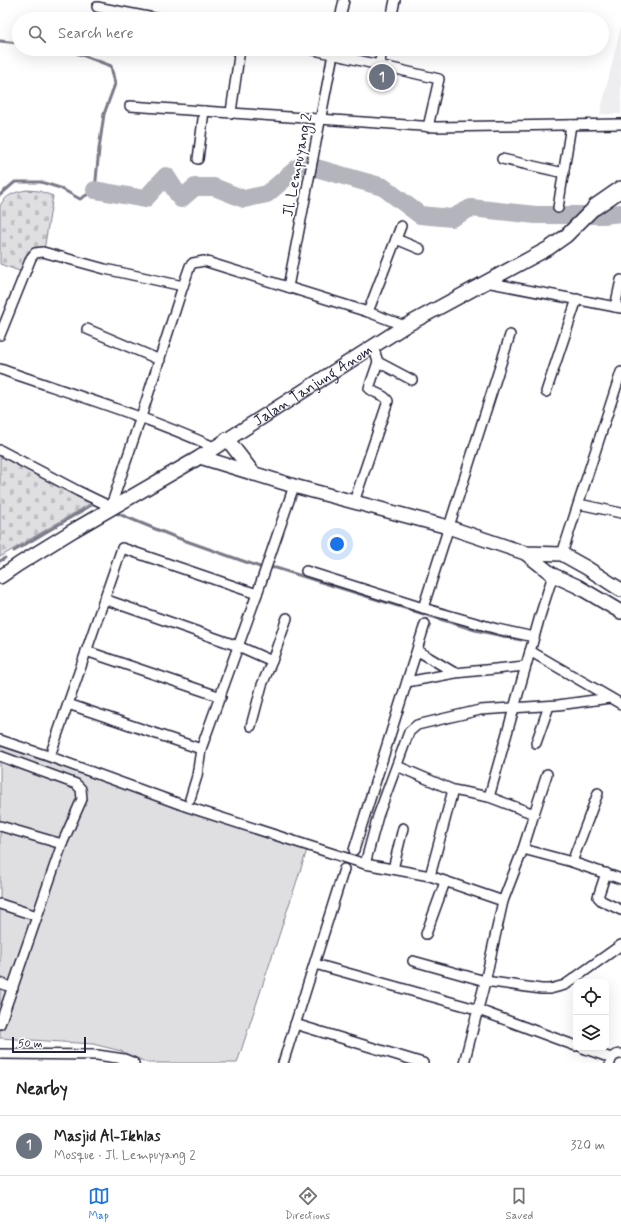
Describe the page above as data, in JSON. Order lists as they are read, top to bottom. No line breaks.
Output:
{"streets":{"main road":["Jalan Tanjung Anom"],"street":["Jl. Lempuyang 2"]},"scale_bar":"50 m","page":{"search":"Search here","pins":"1","scale":"50 m","heading":"Nearby","list":[{"mark":"1","name":"Masjid Al-Ikhlas","note":"Mosque · Jl. Lempuyang 2","value":"320 m"}],"nav":["Map","Directions","Saved"]}}
